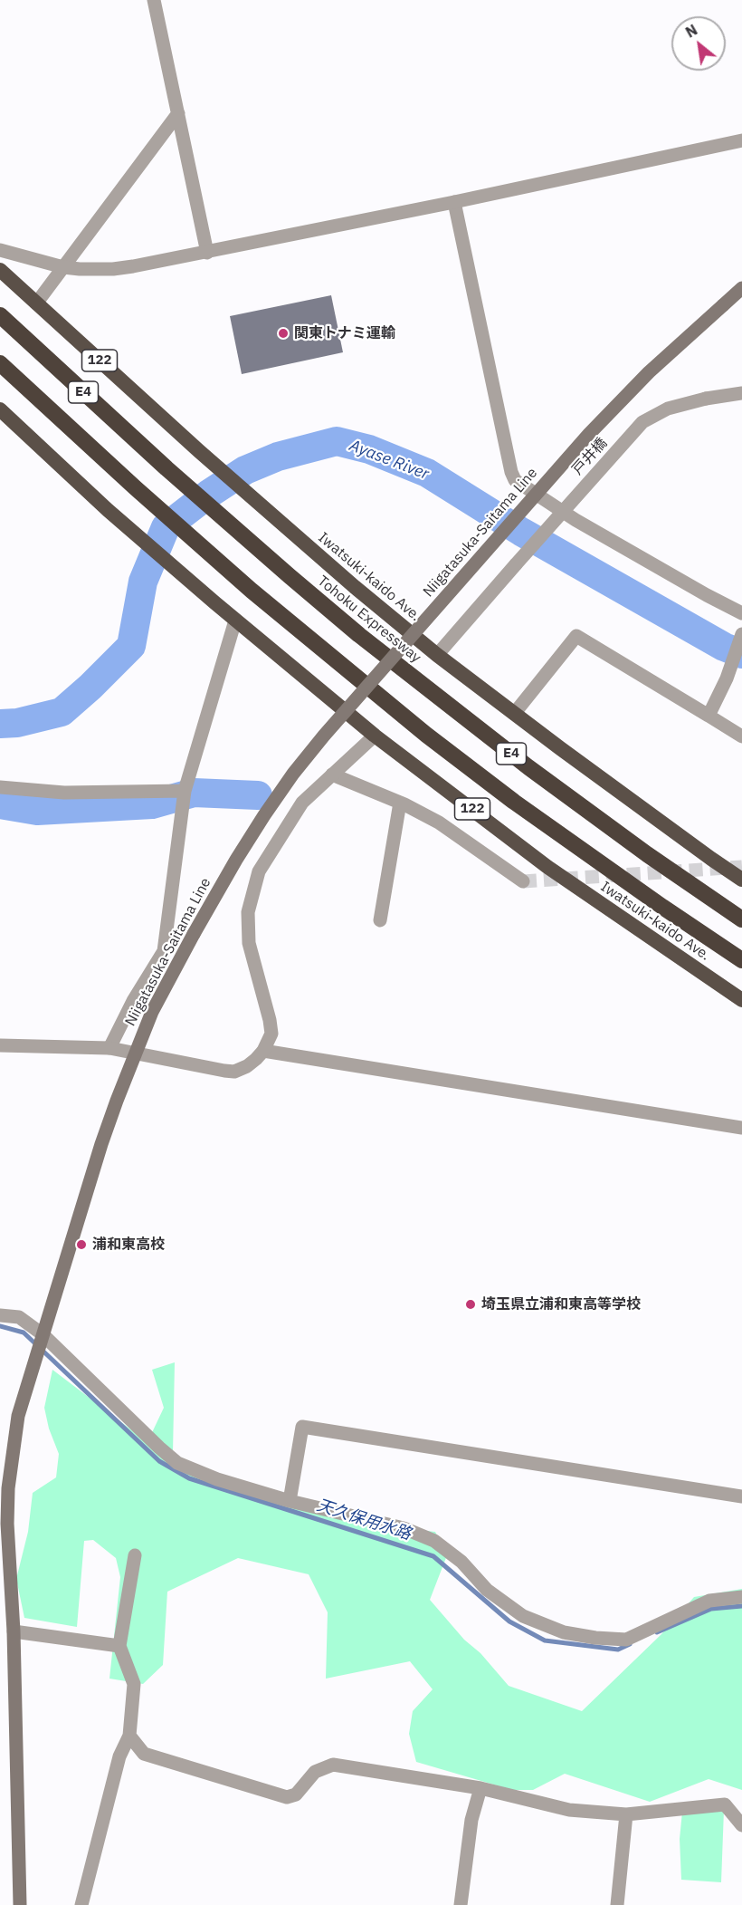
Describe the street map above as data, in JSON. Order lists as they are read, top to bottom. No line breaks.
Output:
{"streets":{"highway":["122","E4","Iwatsuki-kaido Ave.","Tohoku Expressway"],"main road":["Niigatasuka-Saitama Line"],"street":["戸井橋"]},"crossings":[["戸井橋","Iwatsuki-kaido Ave."]],"water":["Ayase River","天久保用水路"],"places":["関東トナミ運輸","浦和東高校","埼玉県立浦和東高等学校"],"north":"top left"}
